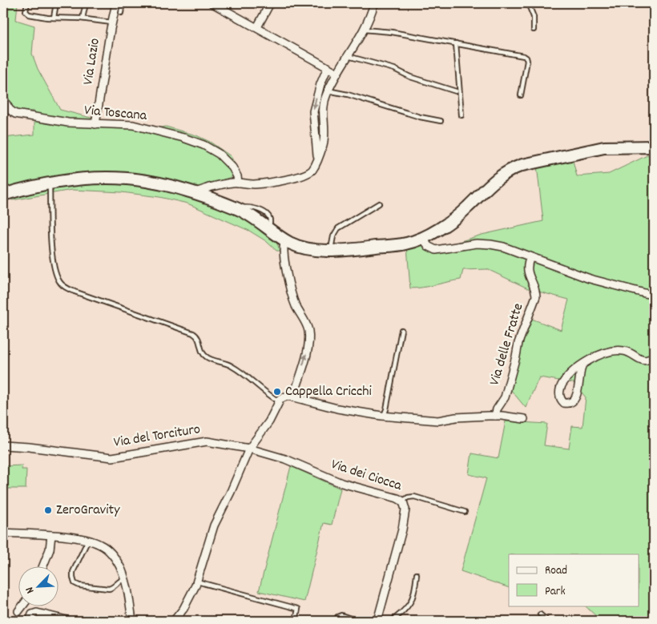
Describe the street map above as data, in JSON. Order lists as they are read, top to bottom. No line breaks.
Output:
{"streets":{"street":["Via Lazio","Via Toscana","Via delle Fratte","Via del Torcituro","Via dei Ciocca"]},"crossings":[["Via Lazio","Via Toscana"],["Via del Torcituro","Via dei Ciocca"]],"places":["Cappella Cricchi","ZeroGravity"],"legend":["Road","Park"],"north":"bottom left"}
